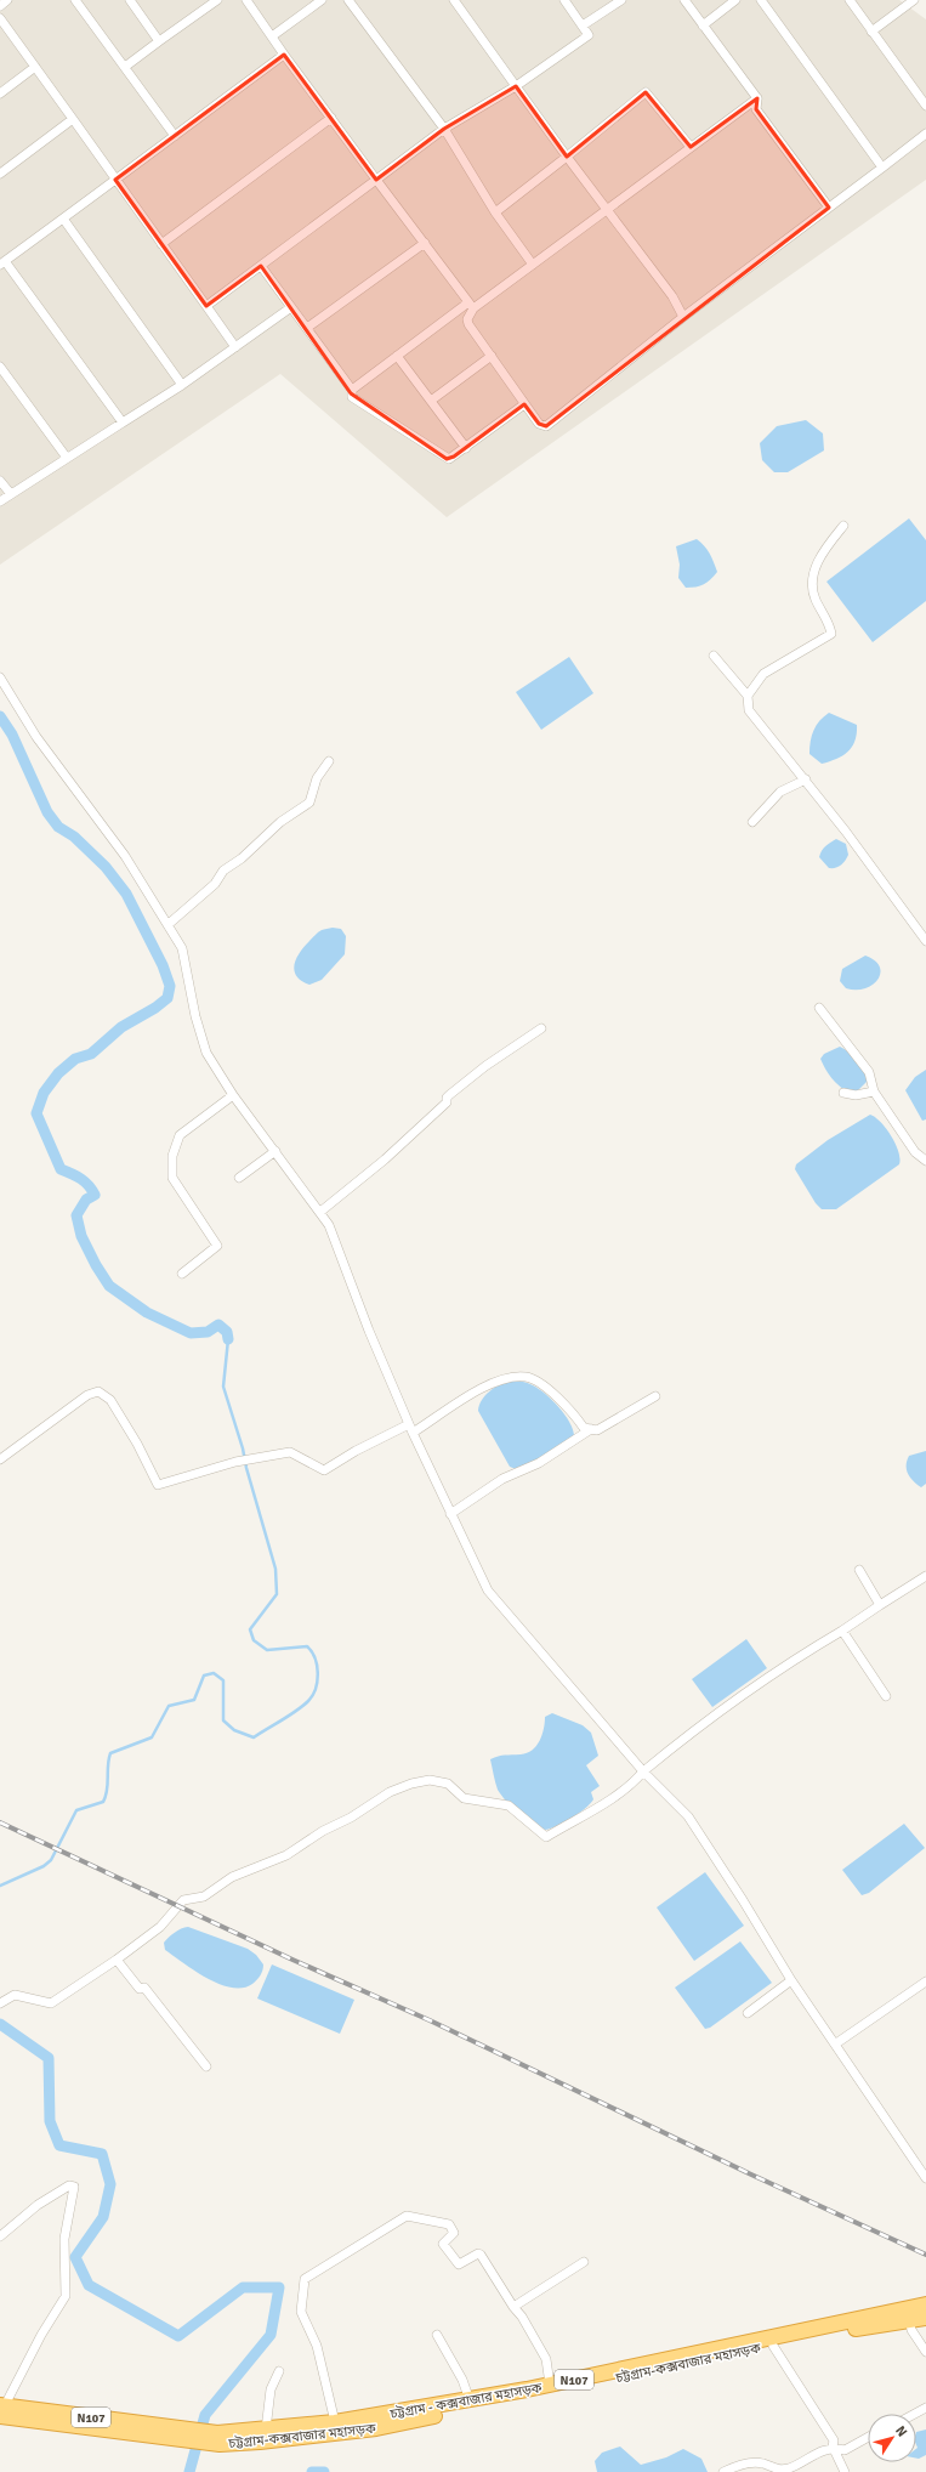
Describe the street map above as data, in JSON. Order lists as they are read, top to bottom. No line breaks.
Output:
{"streets":{"highway":["চট্টগ্রাম-কক্সবাজার মহাসড়ক","N107","চট্টগ্রাম - কক্সবাজার মহাসড়ক"]},"crossings":[["চট্টগ্রাম-কক্সবাজার মহাসড়ক","N107"],["চট্টগ্রাম-কক্সবাজার মহাসড়ক","চট্টগ্রাম - কক্সবাজার মহাসড়ক"],["N107","চট্টগ্রাম - কক্সবাজার মহাসড়ক"]],"north":"top right"}
